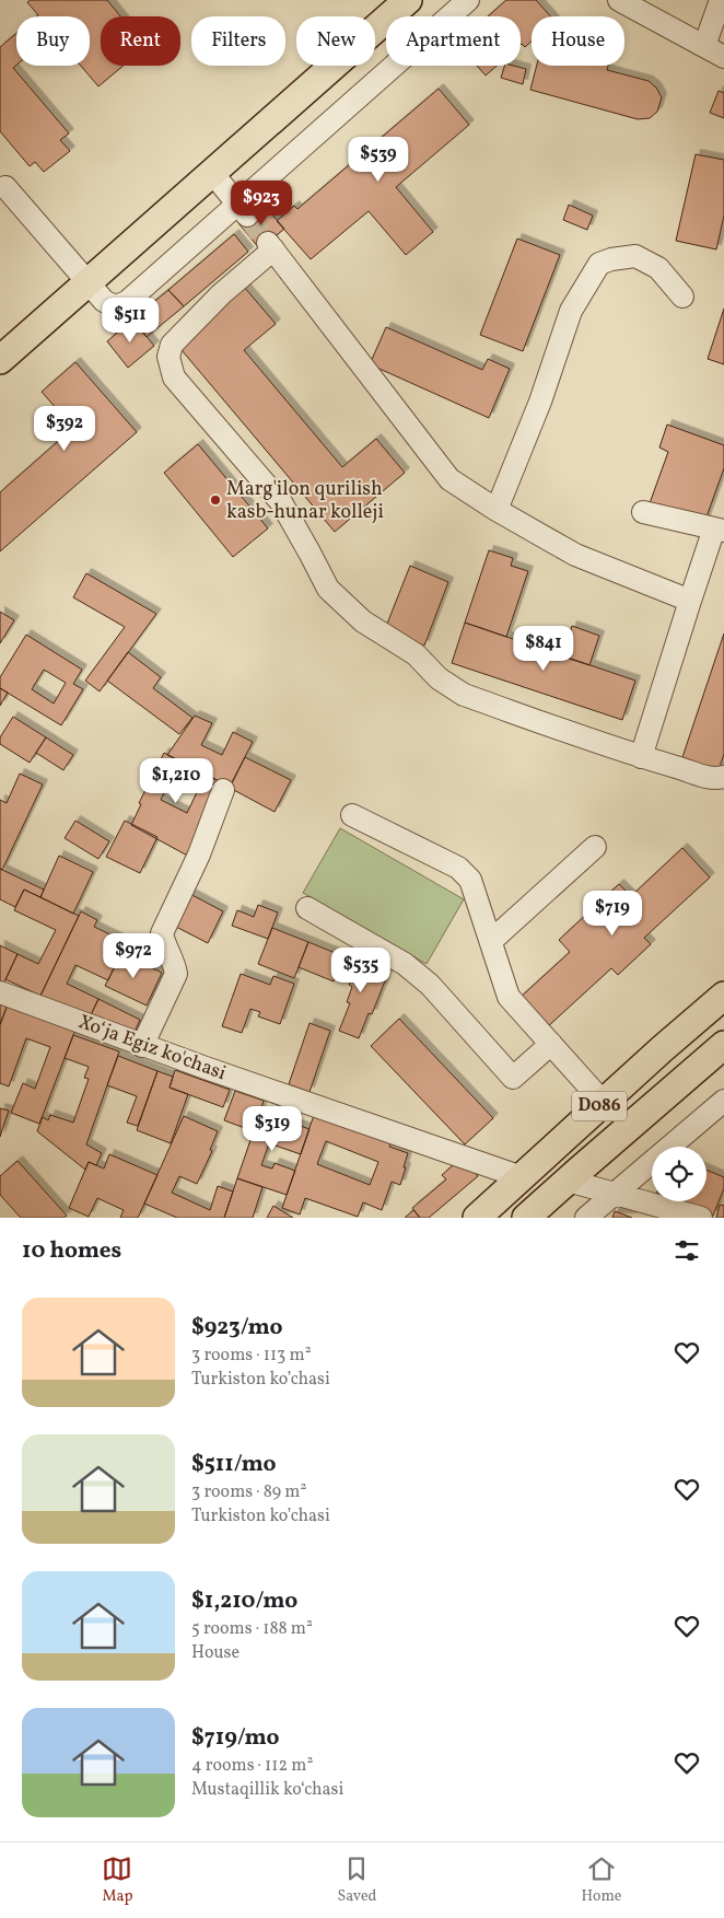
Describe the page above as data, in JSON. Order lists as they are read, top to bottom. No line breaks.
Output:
{"streets":{"main road":["D086"],"street":["Xoʻja Egiz ko'chasi"]},"crossings":[["Xoʻja Egiz ko'chasi","D086"]],"places":["Marg'ilon qurilish kasb-hunar kolleji"],"page":{"chip":["Buy","Rent","Filters","New","Apartment","House"],"price":["$539","$923","$511","$392","$841","$1,210","$719","$972","$535","$319"],"heading":"10 homes","list":[{"name":"$923/mo","note":"3 rooms · 113 m² · Turkiston ko’chasi"},{"name":"$511/mo","note":"3 rooms · 89 m² · Turkiston ko’chasi"},{"name":"$1,210/mo","note":"5 rooms · 188 m² · House"},{"name":"$719/mo","note":"4 rooms · 112 m² · Mustaqillik koʻchasi"}],"tabs":["Map","Saved","Home"]}}
